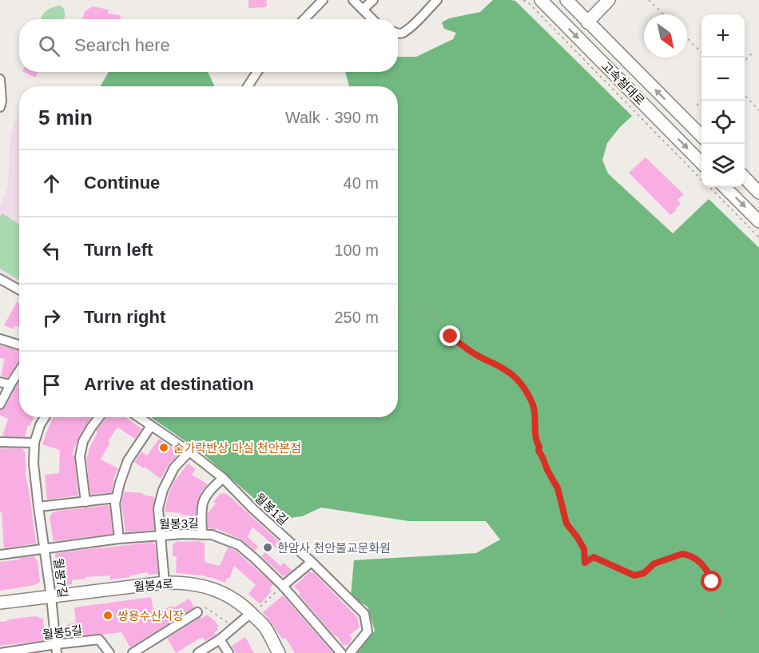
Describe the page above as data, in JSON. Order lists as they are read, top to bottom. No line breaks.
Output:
{"streets":{"main road":["고속철대로","월봉4로"],"street":["월봉1길","월봉3길","월봉7길","월봉5길"]},"crossings":[["월봉3길","월봉7길"],["월봉7길","월봉4로"],["월봉7길","월봉5길"]],"places":["숟가락반상 마실 천안본점","한암사 천안불교문화원","쌍용수산시장"],"north":"bottom right","page":{"map_buttons":["+","−"],"search":"Search here","heading":["5 min","Walk · 390 m"],"list":[["Continue","40 m"],["Turn left","100 m"],["Turn right","250 m"],"Arrive at destination"]}}
